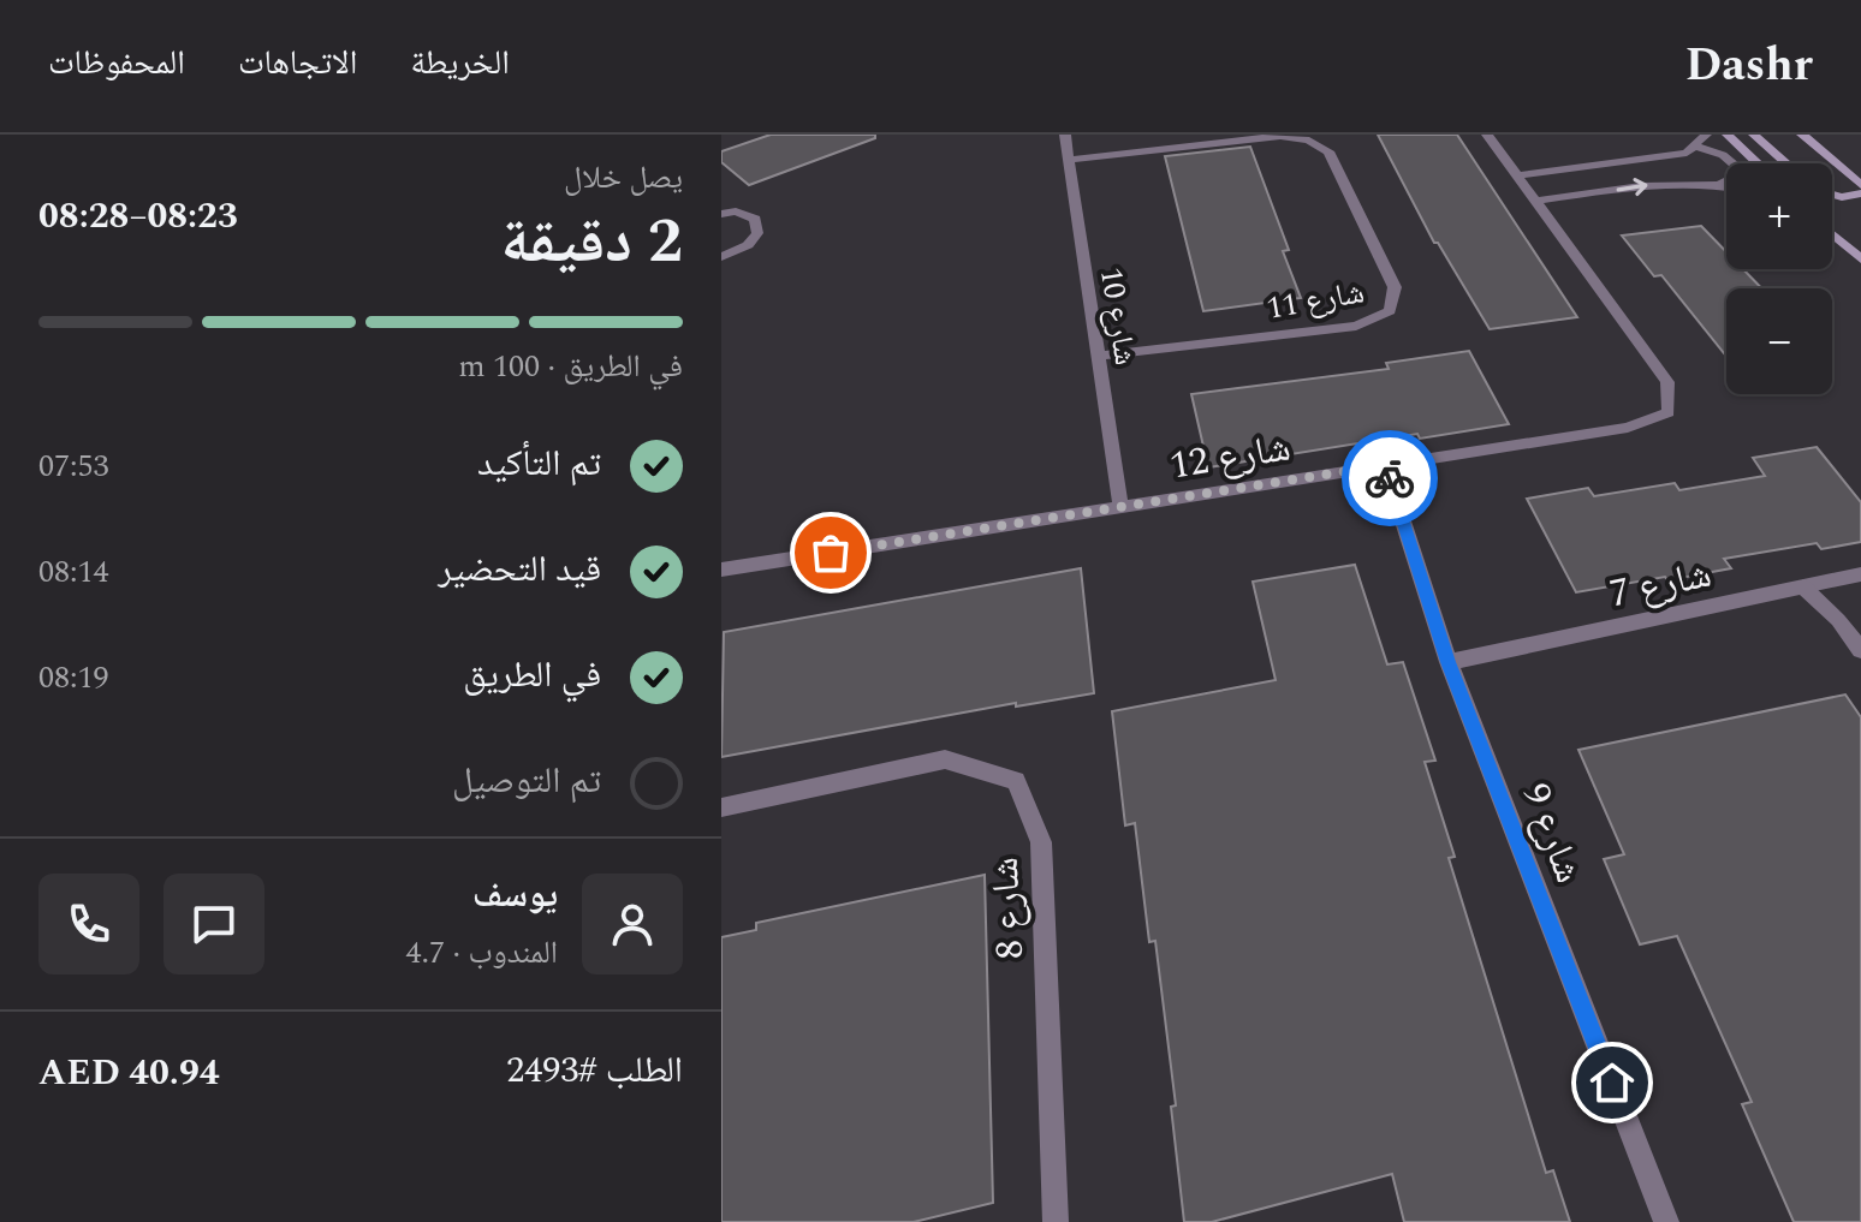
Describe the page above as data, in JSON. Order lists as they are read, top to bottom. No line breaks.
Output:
{"streets":{"street":["شارع 11","شارع 10","شارع 12","شارع 7","شارع 9","شارع 8"]},"crossings":[["شارع 11","شارع 10"],["شارع 10","شارع 12"],["شارع 12","شارع 9"],["شارع 7","شارع 9"]],"page":{"header":"Dashr","nav":["الخريطة","الاتجاهات","المحفوظات"],"heading":["2 دقيقة","يصل خلال","08:23–08:28"],"panel":["يوسف","المندوب · 4.7","الطلب #2493","AED 40.94"],"map_buttons":["+","−"],"bar":"في الطريق · 100 m","list":[["تم التأكيد","07:53"],["قيد التحضير","08:14"],["في الطريق","08:19"],"تم التوصيل"]}}
